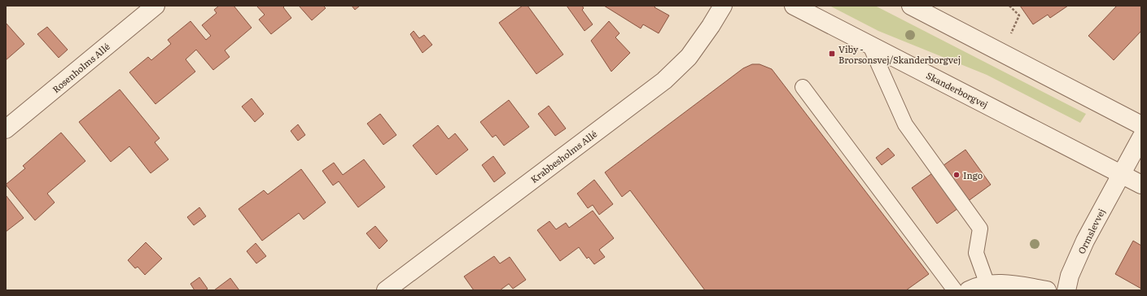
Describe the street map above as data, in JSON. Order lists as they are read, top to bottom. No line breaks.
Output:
{"streets":{"street":["Rosenholms Allé","Skanderborgvej","Krabbesholms Allé","Ormslevvej"]},"crossings":[["Skanderborgvej","Ormslevvej"]],"places":{"transit":["Viby - Brorsonsvej/Skanderborgvej"],"other":["Ingo"]}}
